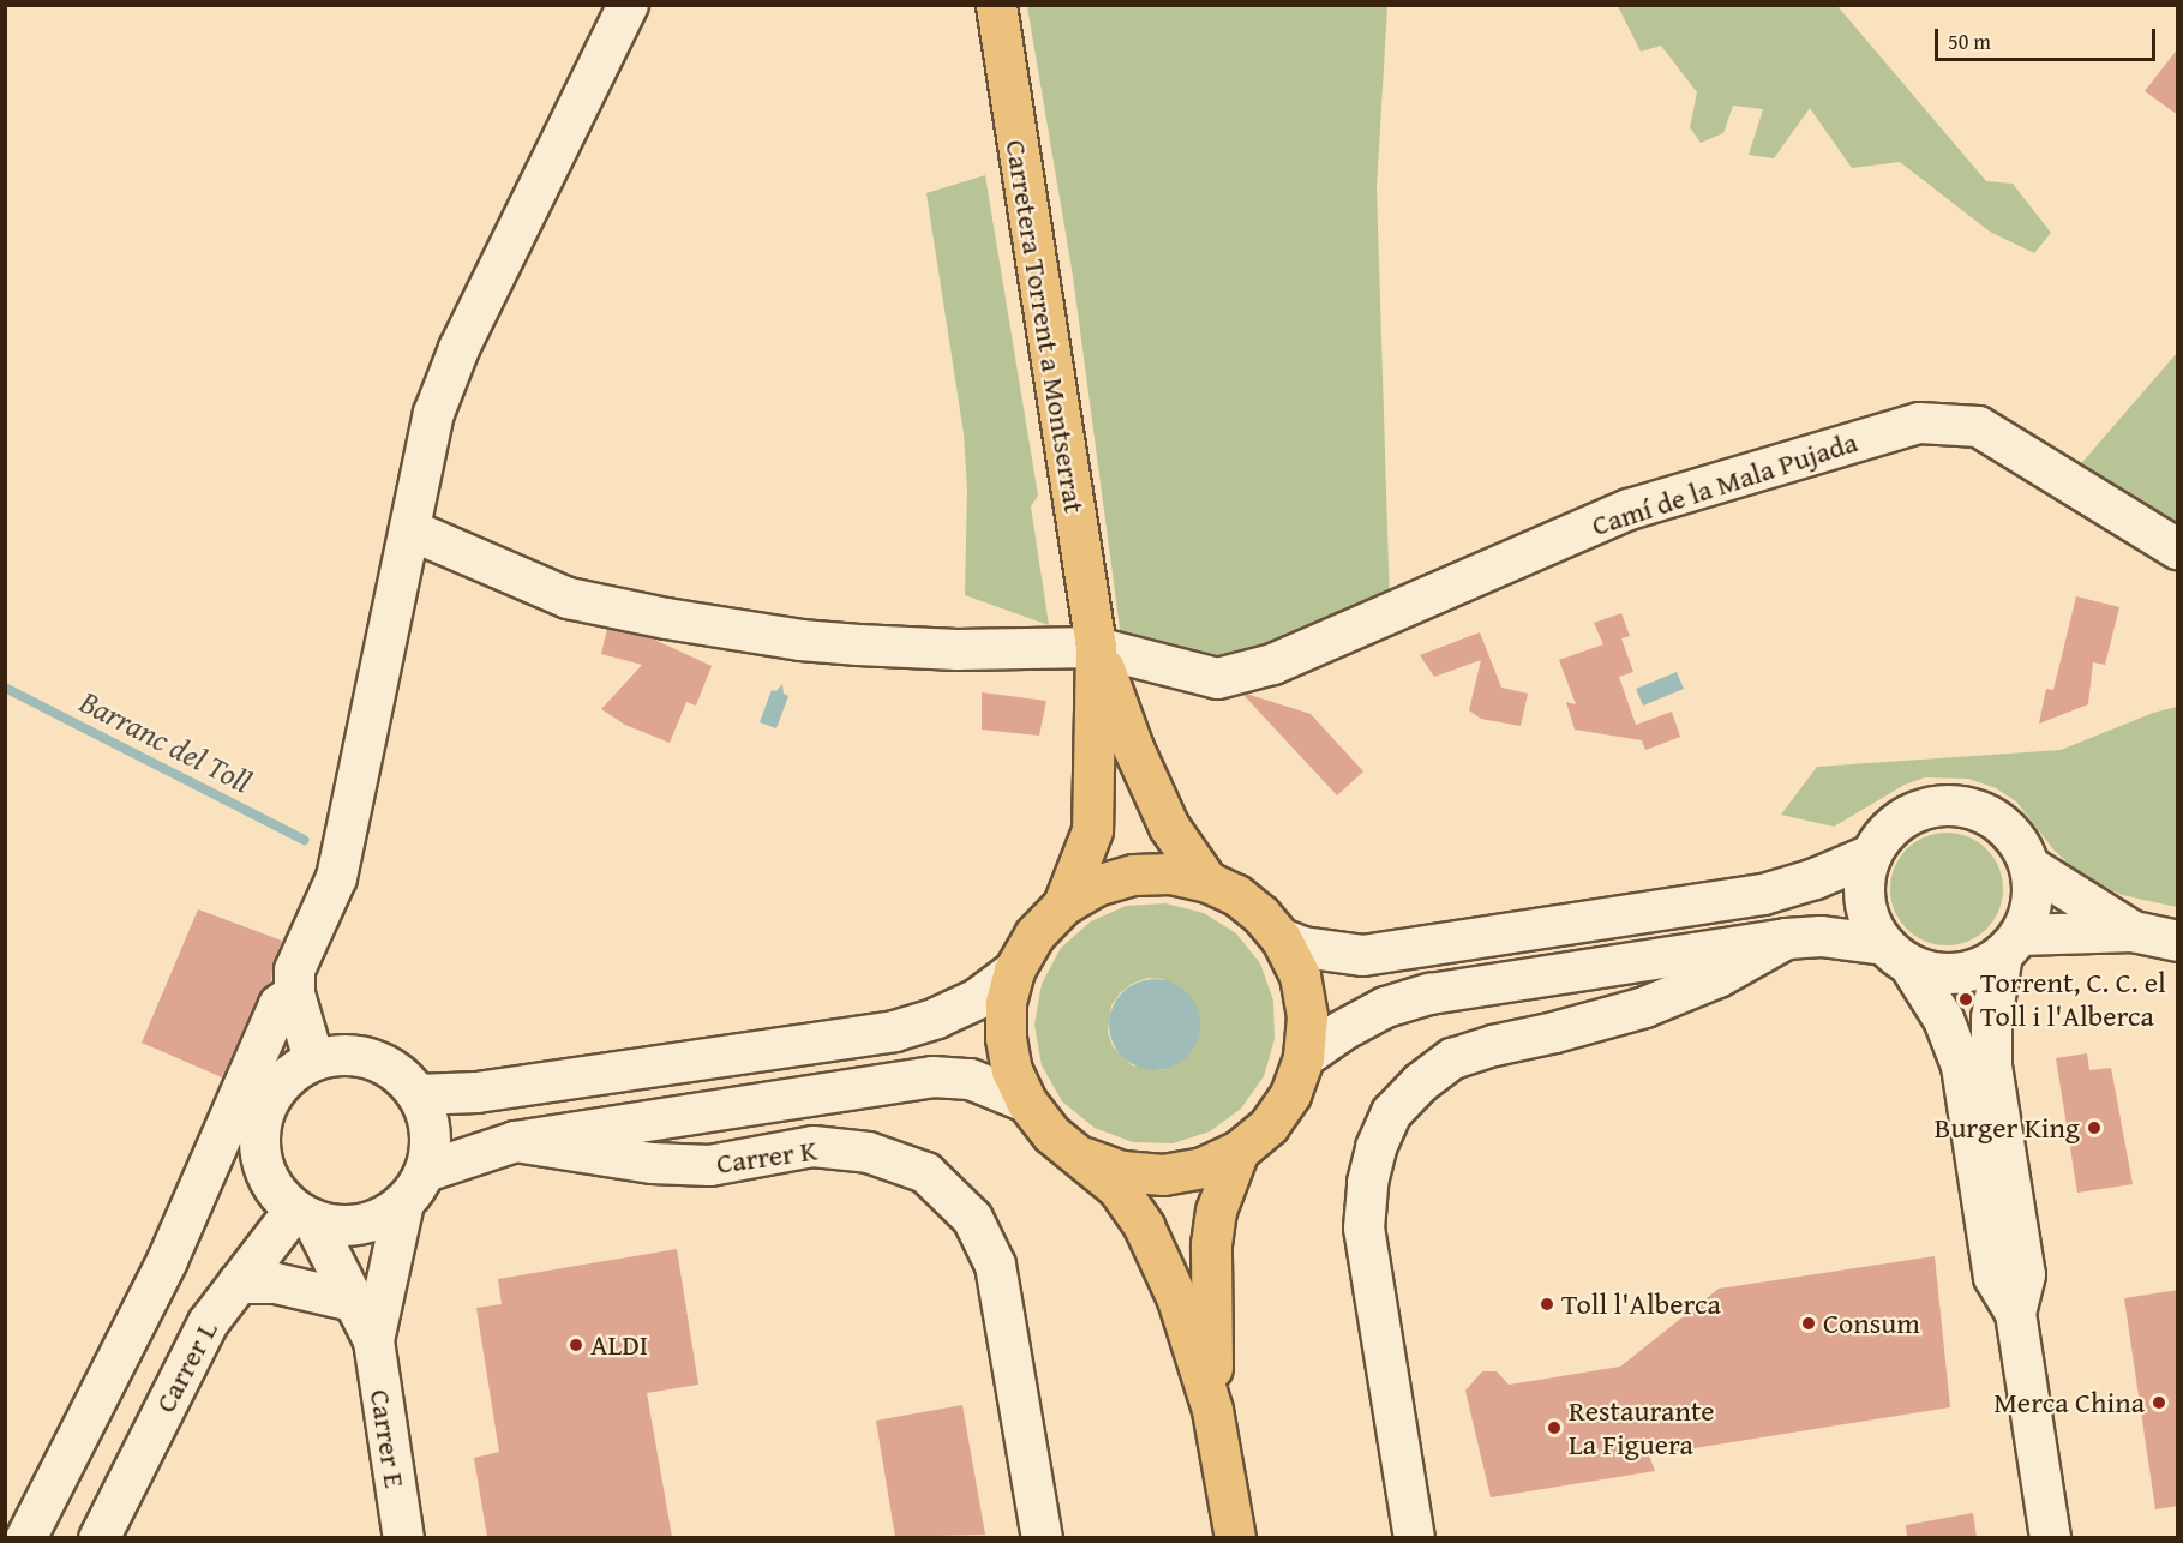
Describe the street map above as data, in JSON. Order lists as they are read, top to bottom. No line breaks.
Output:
{"streets":{"main road":["Carretera Torrent a Montserrat"],"street":["Camí de la Mala Pujada","Carrer K","Carrer L","Carrer E"]},"crossings":[["Carretera Torrent a Montserrat","Camí de la Mala Pujada"]],"water":["Barranc del Toll"],"places":["Torrent, C. C. el Toll i l'Alberca","Burger King","Toll l'Alberca","Consum","ALDI","Merca China","Restaurante La Figuera"],"scale_bar":"50 m"}
